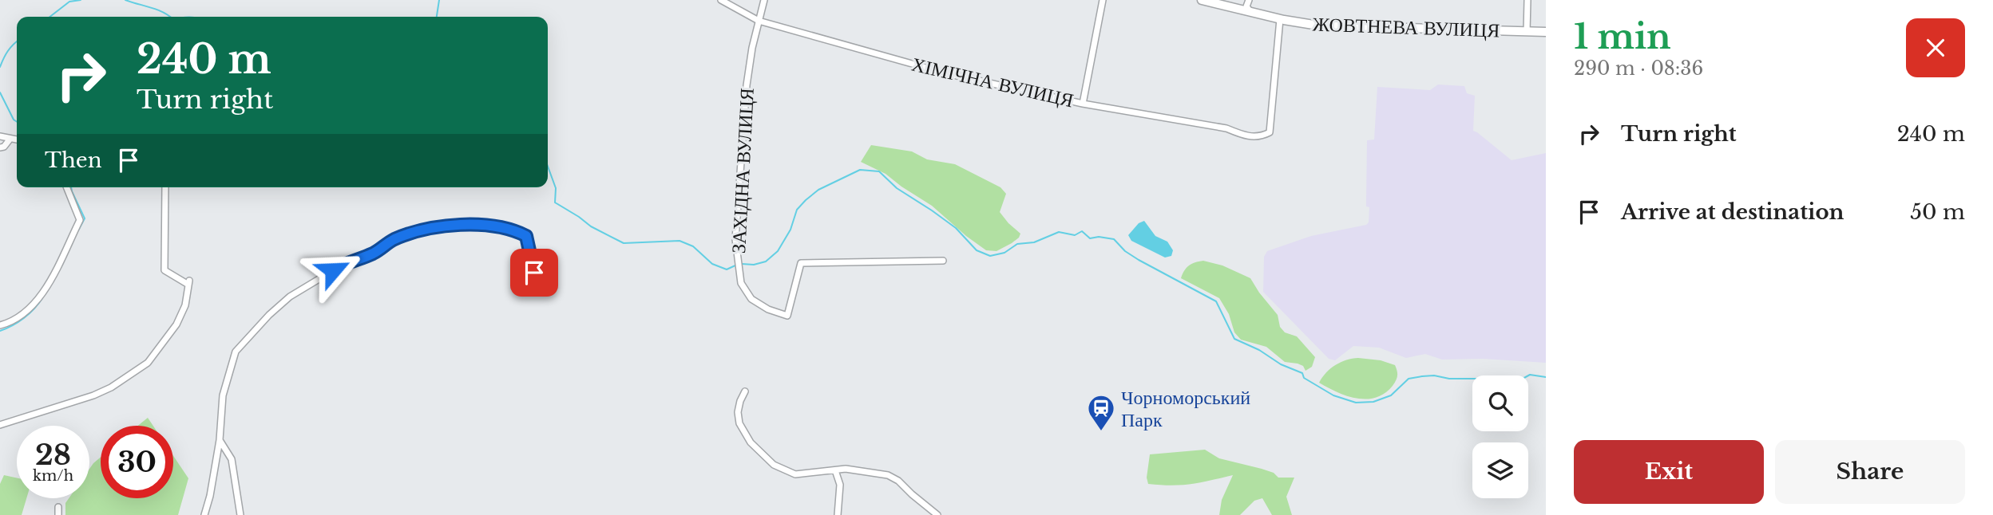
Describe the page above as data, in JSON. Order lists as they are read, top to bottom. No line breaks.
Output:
{"streets":{"main road":["ЖОВТНЕВА ВУЛИЦЯ"],"street":["ХІМІЧНА ВУЛИЦЯ","ЗАХІДНА ВУЛИЦЯ"]},"crossings":[["ЖОВТНЕВА ВУЛИЦЯ","ХІМІЧНА ВУЛИЦЯ"],["ХІМІЧНА ВУЛИЦЯ","ЗАХІДНА ВУЛИЦЯ"]],"places":{"station":["Чорноморський Парк"]},"page":{"heading":["1 min","290 m · 08:36"],"turn":["240 m","Turn right"],"list":[{"name":"Turn right","value":"240 m"},{"name":"Arrive at destination","value":"50 m"}],"then":"Then","speed":"28 km/h","limit":"30","buttons":["Exit","Share"]}}
